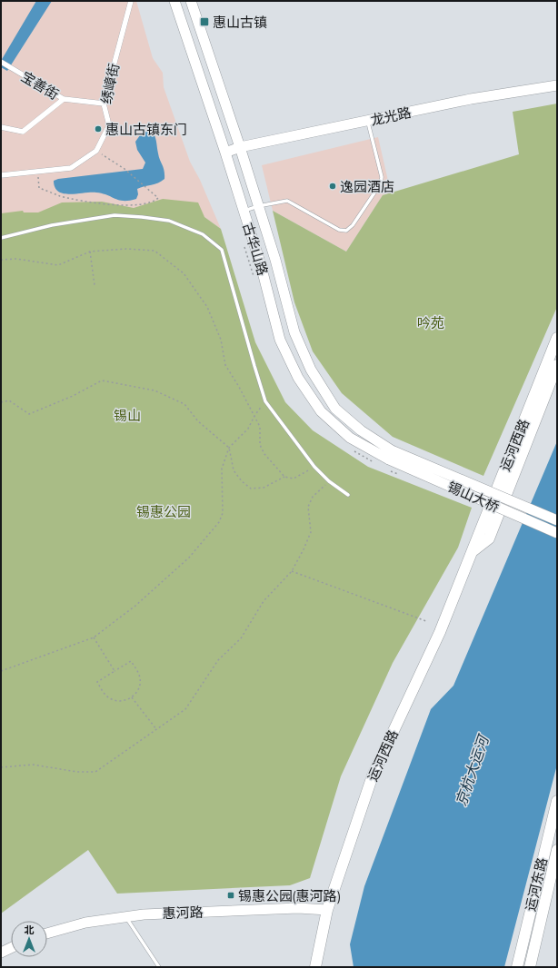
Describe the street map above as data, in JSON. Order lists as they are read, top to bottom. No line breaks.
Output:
{"streets":{"main road":["龙光路","古华山路","运河西路","锡山大桥","运河东路","惠河路"],"street":["绣嶂街","宝善街"]},"crossings":[["绣嶂街","宝善街"],["龙光路","古华山路"],["古华山路","锡山大桥"],["运河西路","惠河路"]],"water":["京杭大运河"],"parks":["吟苑","锡山","锡惠公园"],"places":{"transit":["惠山古镇","锡惠公园(惠河路)"],"other":["惠山古镇东门","逸园酒店"]},"north":"top"}
